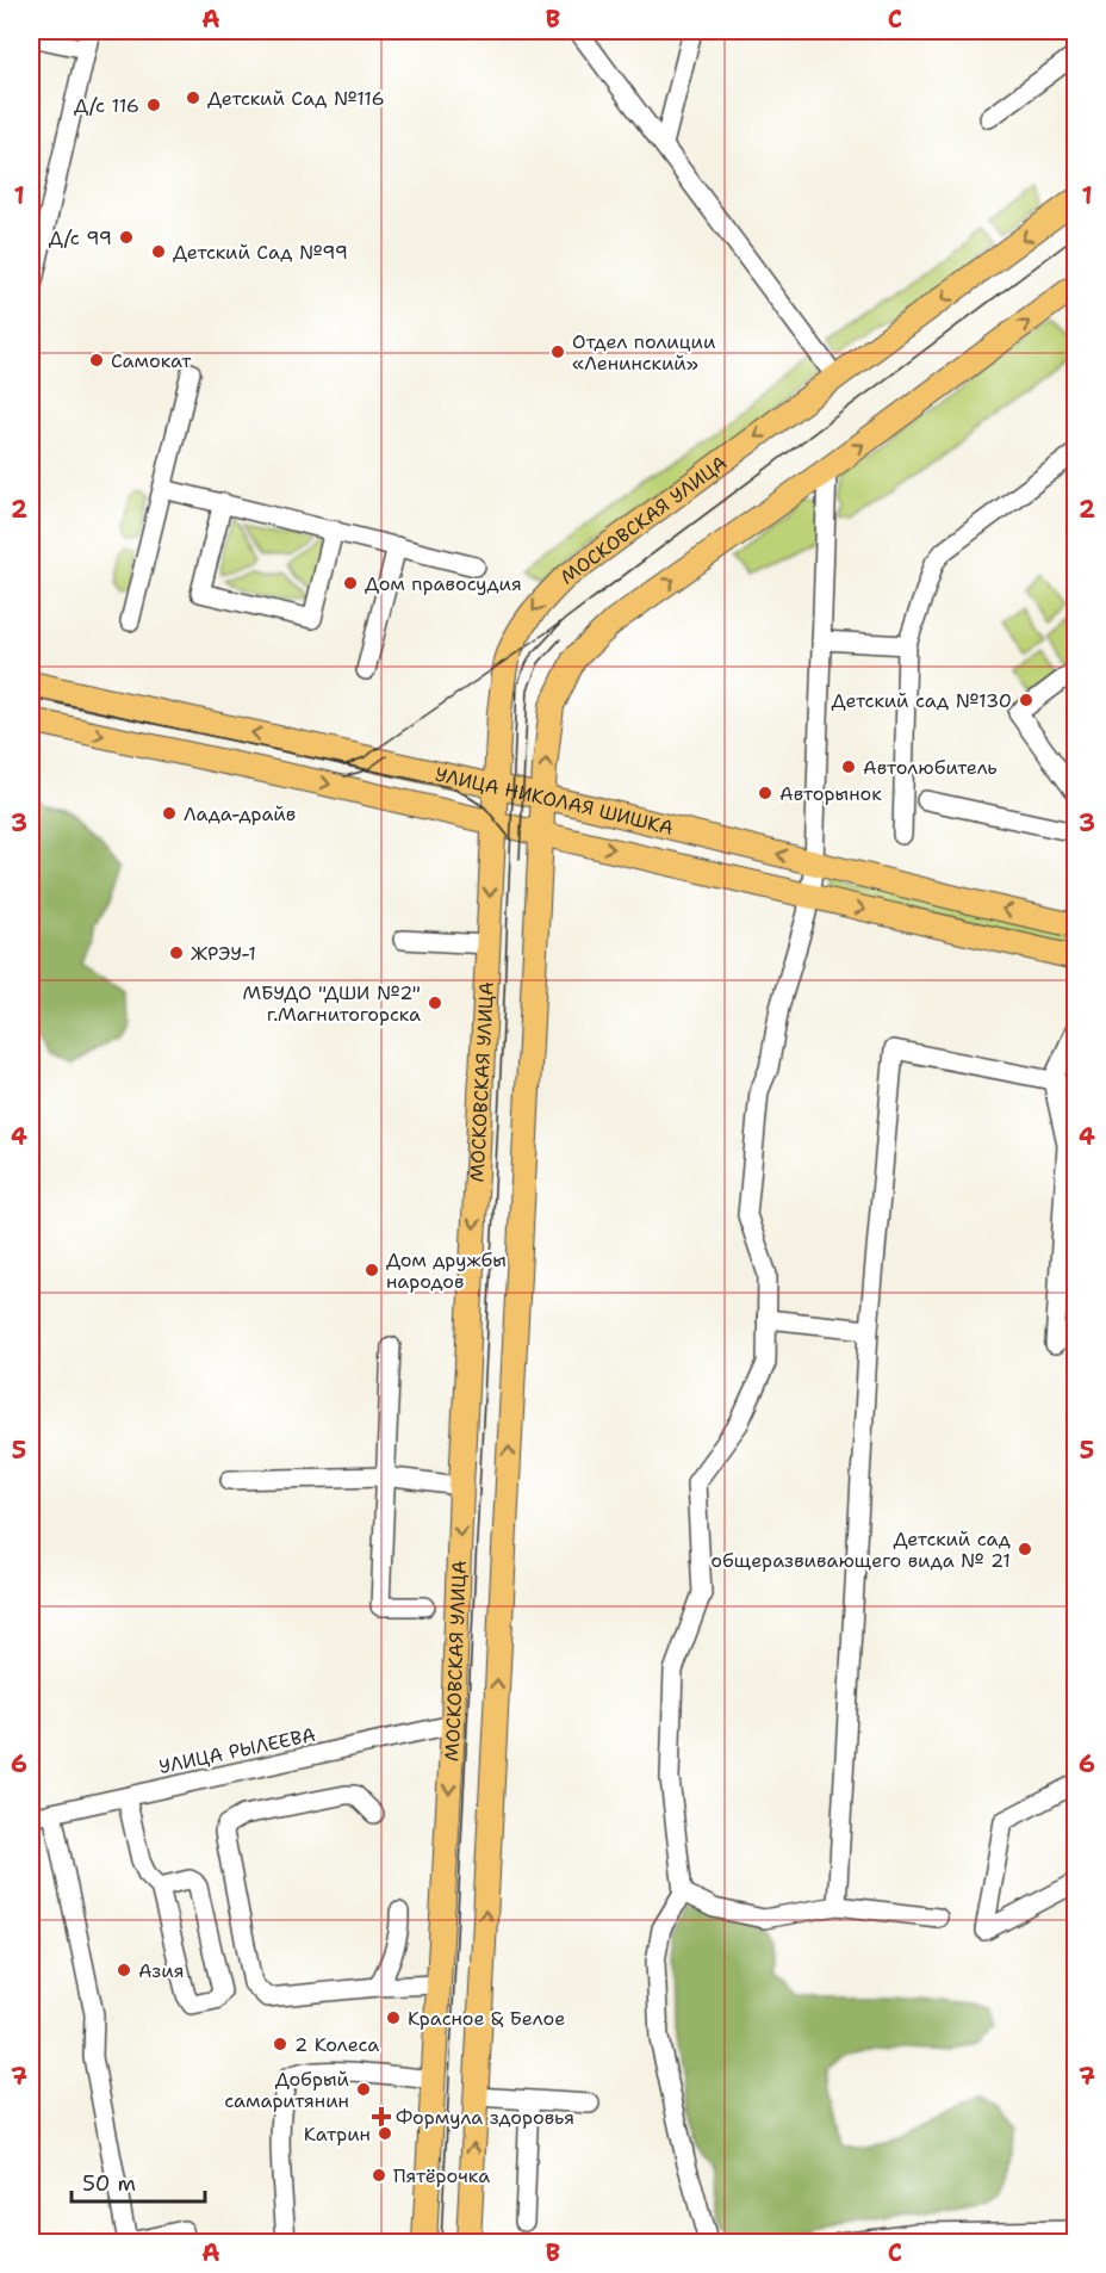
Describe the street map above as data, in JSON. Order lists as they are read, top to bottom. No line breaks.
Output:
{"streets":{"main road":["МОСКОВСКАЯ УЛИЦА","УЛИЦА НИКОЛАЯ ШИШКА"],"street":["УЛИЦА РЫЛЕЕВА"]},"crossings":[["МОСКОВСКАЯ УЛИЦА","УЛИЦА НИКОЛАЯ ШИШКА"],["МОСКОВСКАЯ УЛИЦА","УЛИЦА РЫЛЕЕВА"]],"places":{"other":["Детский Сад №116","Д/с 116","Д/с 99","Детский Сад №99","Отдел полиции «Ленинский»","Самокат","Дом правосудия","Детский сад №130","Автолюбитель","Авторынок","Лада-драйв","ЖРЭУ-1","МБУДО \"ДШИ №2\" г.Магнитогорска","Дом дружбы народов","Детский сад общеразвивающего вида № 21","Азия","Красное & Белое","2 Колеса","Добрый самаритянин","Катрин","Пятёрочка"],"health":["Формула здоровья"]},"scale_bar":"50 m","grid":{"columns":["A","B","C"],"rows":["1","2","3","4","5","6","7"]}}
